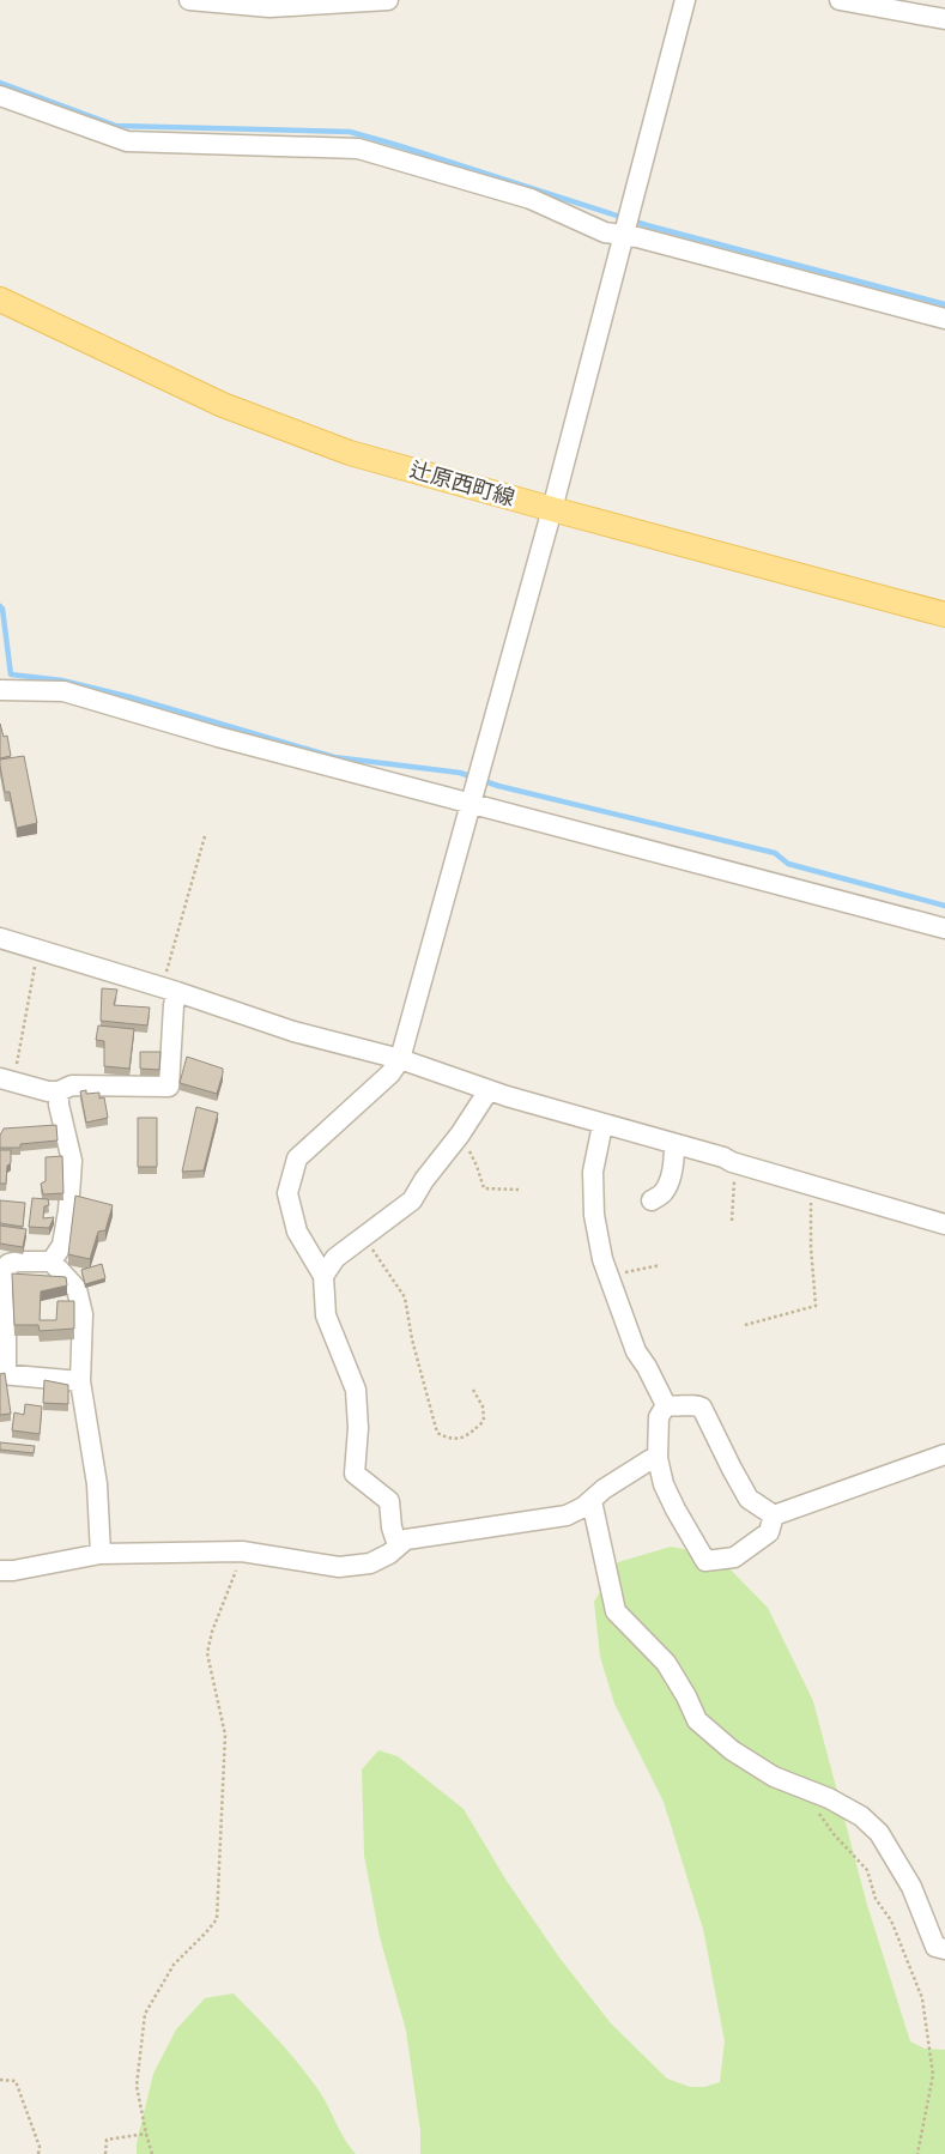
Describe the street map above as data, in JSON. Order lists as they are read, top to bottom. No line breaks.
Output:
{"streets":{"main road":["辻原西町線"]}}
